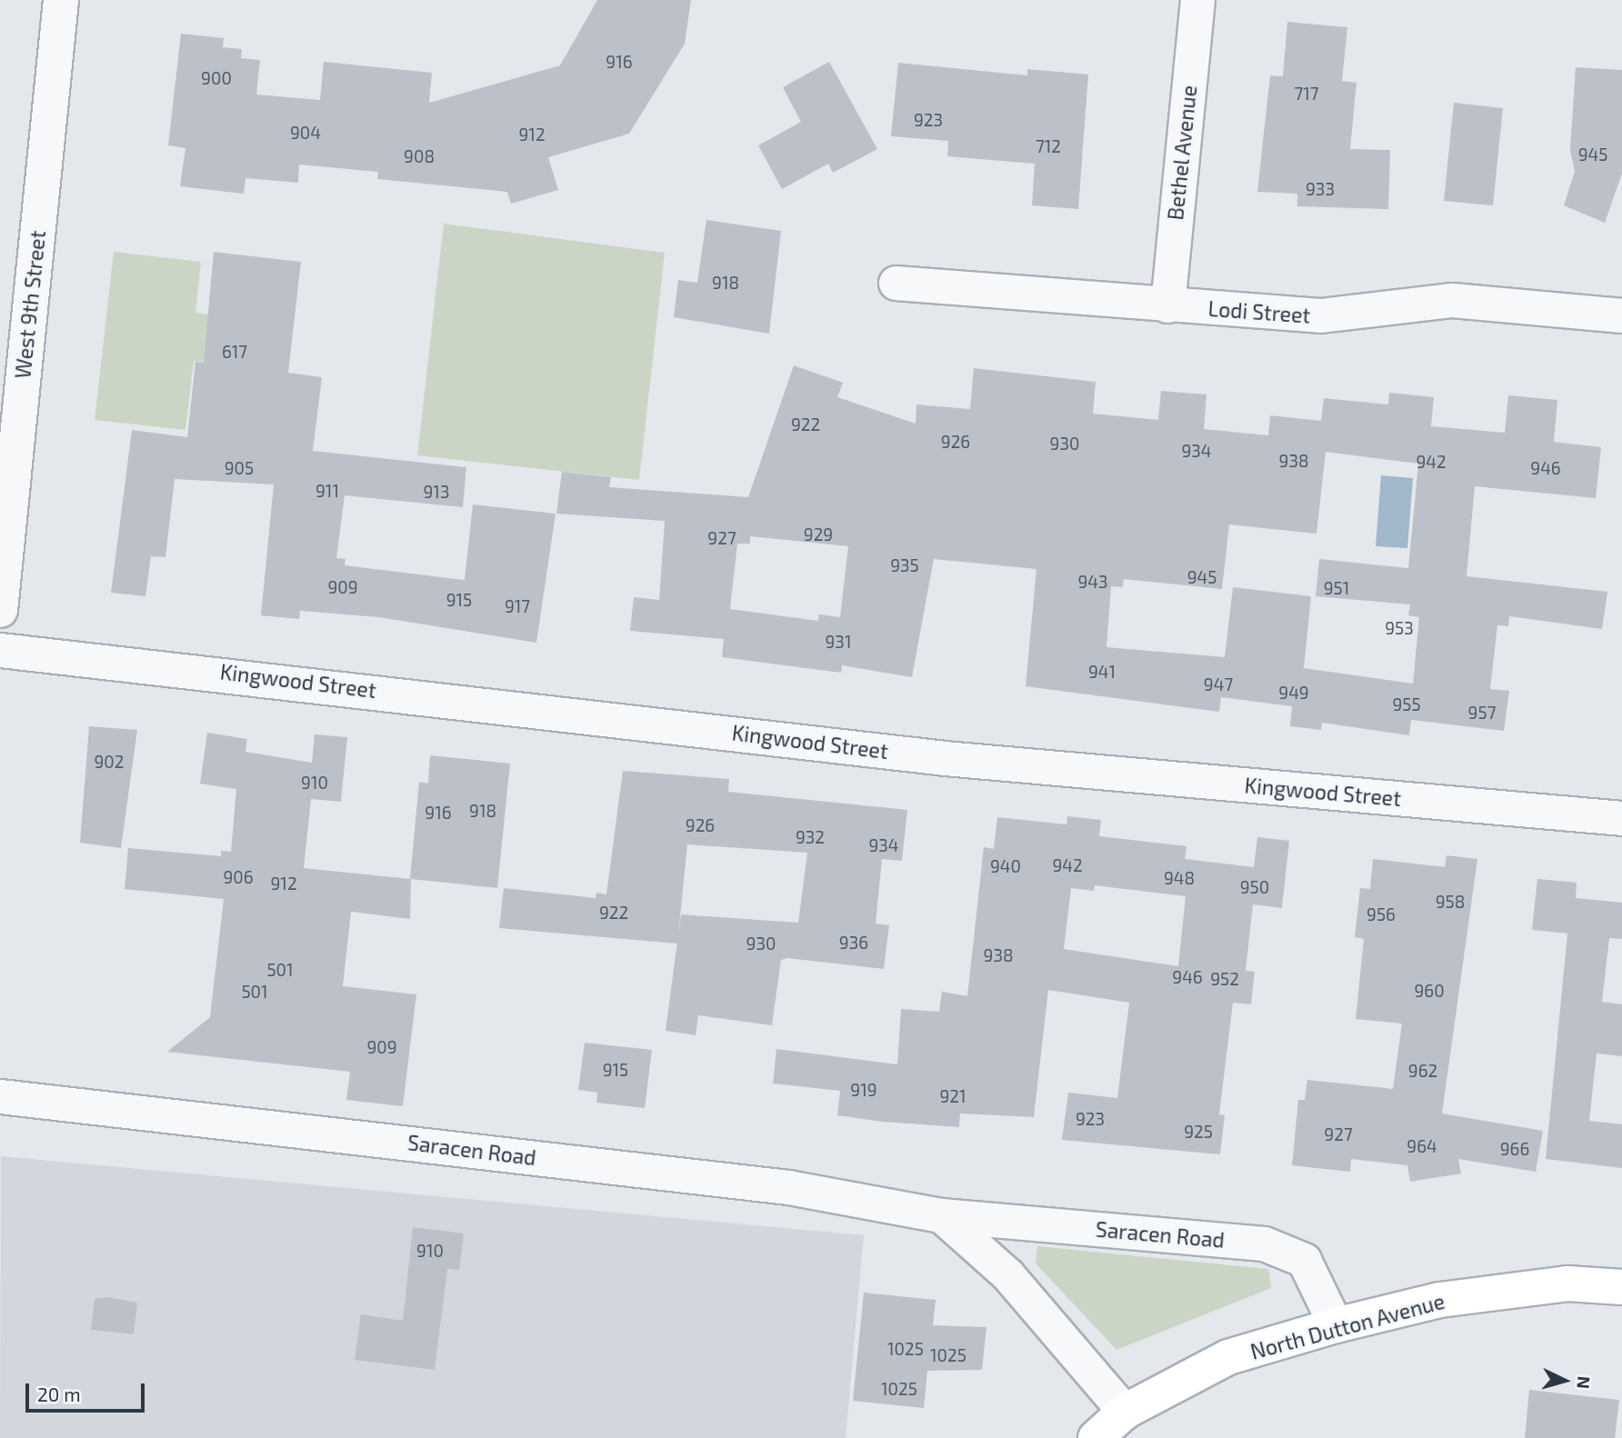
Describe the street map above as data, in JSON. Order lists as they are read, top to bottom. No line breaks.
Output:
{"streets":{"main road":["North Dutton Avenue"],"street":["Bethel Avenue","West 9th Street","Lodi Street","Kingwood Street","Saracen Road"]},"crossings":[["Bethel Avenue","Lodi Street"],["Saracen Road","North Dutton Avenue"]],"house_numbers":["916","900","717","923","904","912","712","945","908","933","918","617","922","926","930","934","938","942","905","946","911","913","929","927","935","945","943","909","951","915","917","953","931","941","947","949","955","957","902","910","918","916","926","932","934","942","940","906","948","912","950","958","922","956","936","930","938","501","946","952","960","501","909","915","962","919","921","923","925","927","964","966","910","1025","1025","1025"],"scale_bar":"20 m","north":"right"}
